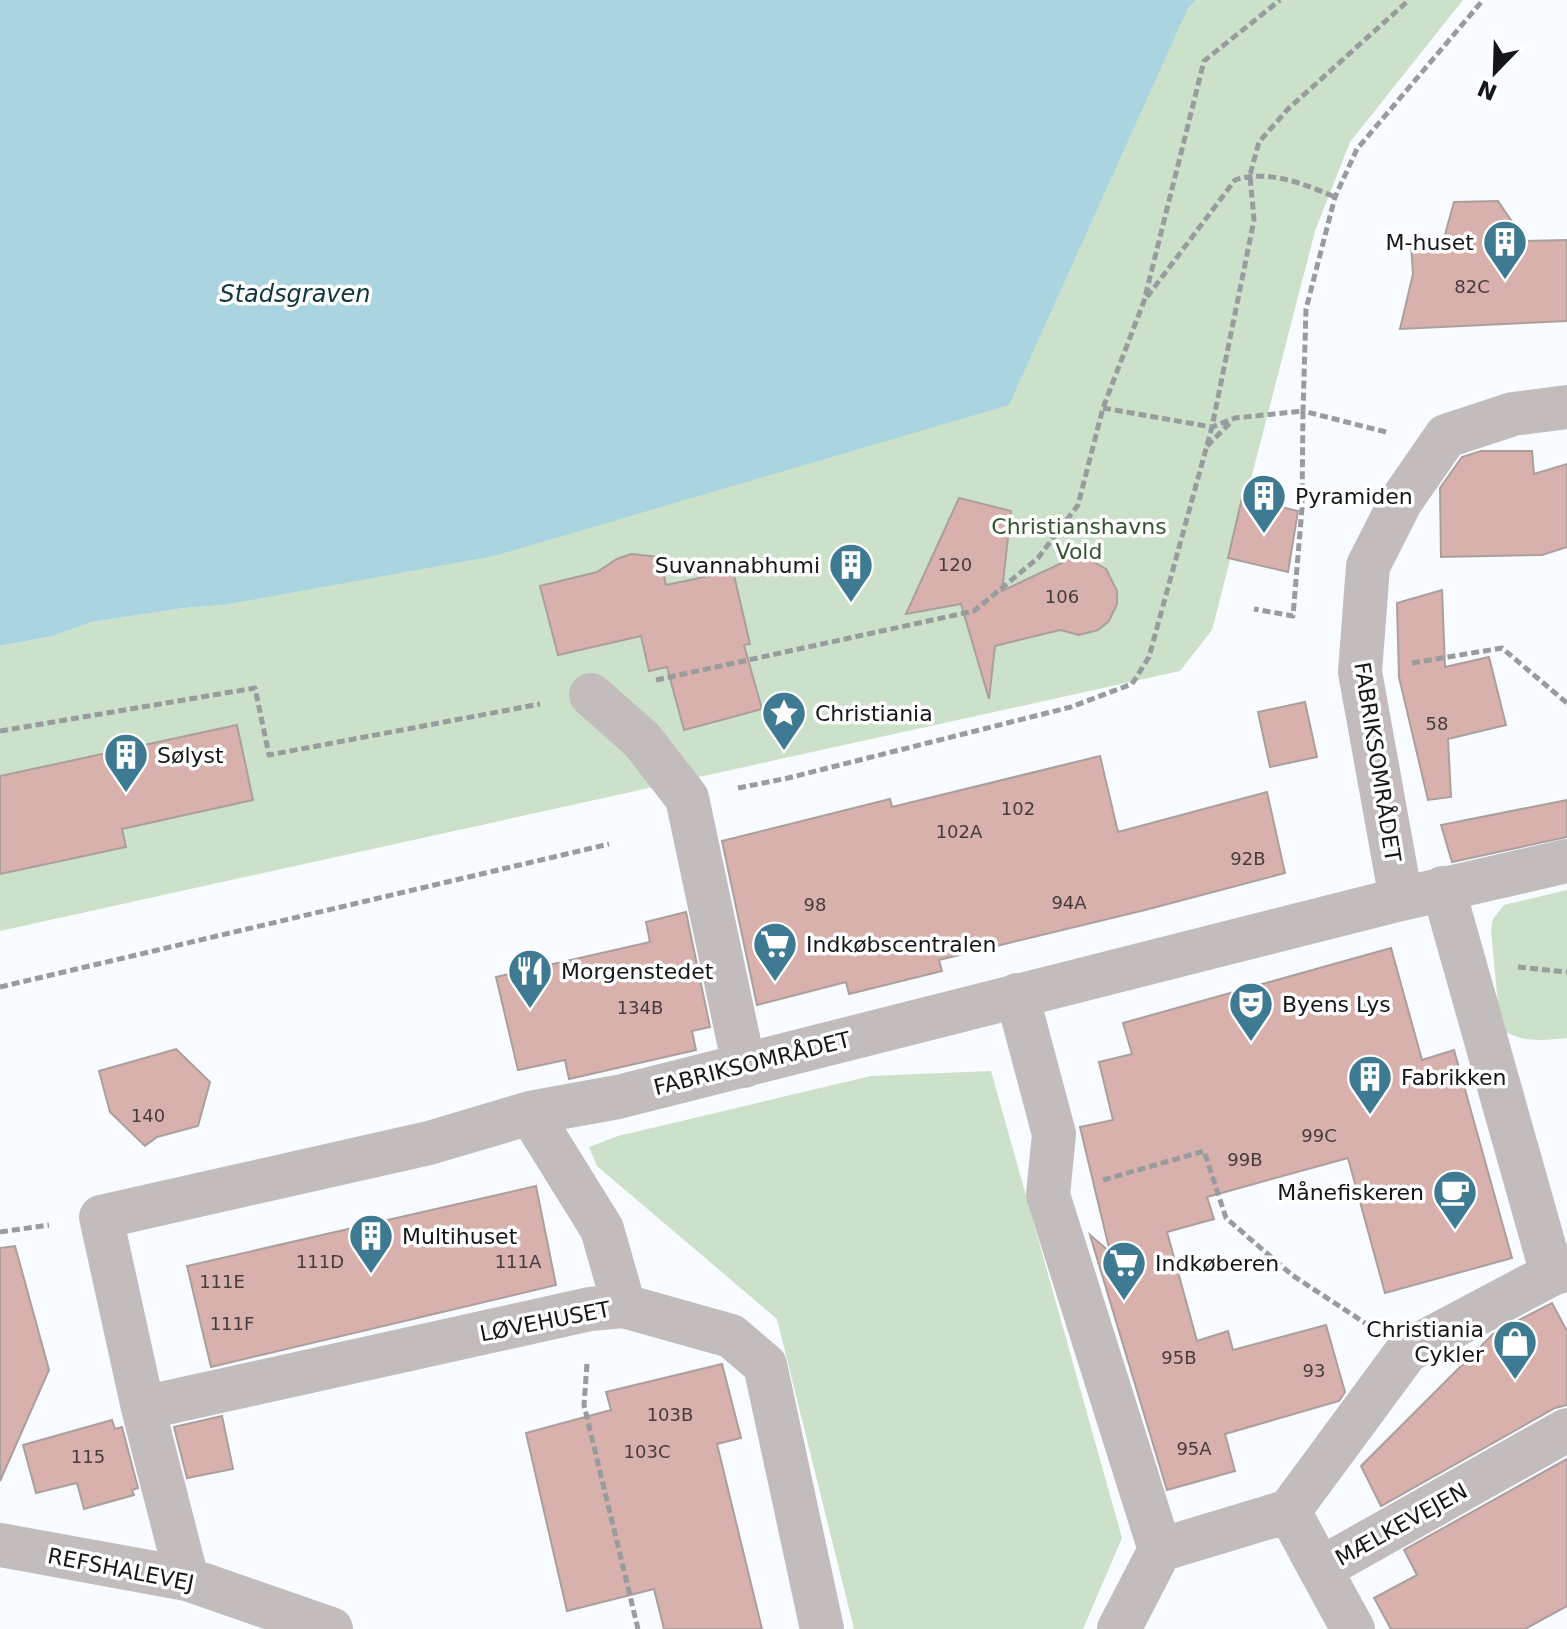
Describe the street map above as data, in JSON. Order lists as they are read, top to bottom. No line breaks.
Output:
{"streets":{"street":["FABRIKSOMRÅDET","LØVEHUSET","MÆLKEVEJEN","REFSHALEVEJ"]},"crossings":[["FABRIKSOMRÅDET","LØVEHUSET"]],"water":["Stadsgraven"],"parks":["Christianshavns Vold"],"places":{"building":["M-huset","Pyramiden","Suvannabhumi","Sølyst","Fabrikken","Multihuset"],"place":["Christiania"],"supermarket":["Indkøbscentralen","Indkøberen"],"restaurant":["Morgenstedet"],"theatre":["Byens Lys"],"cafe":["Månefiskeren"],"shop":["Christiania Cykler"]},"house_numbers":["82C","120","106","58","102","102A","92B","94A","98","134B","140","99C","99B","111D","111A","111E","111F","95B","93","103B","95A","103C","115"],"north":"bottom left"}
